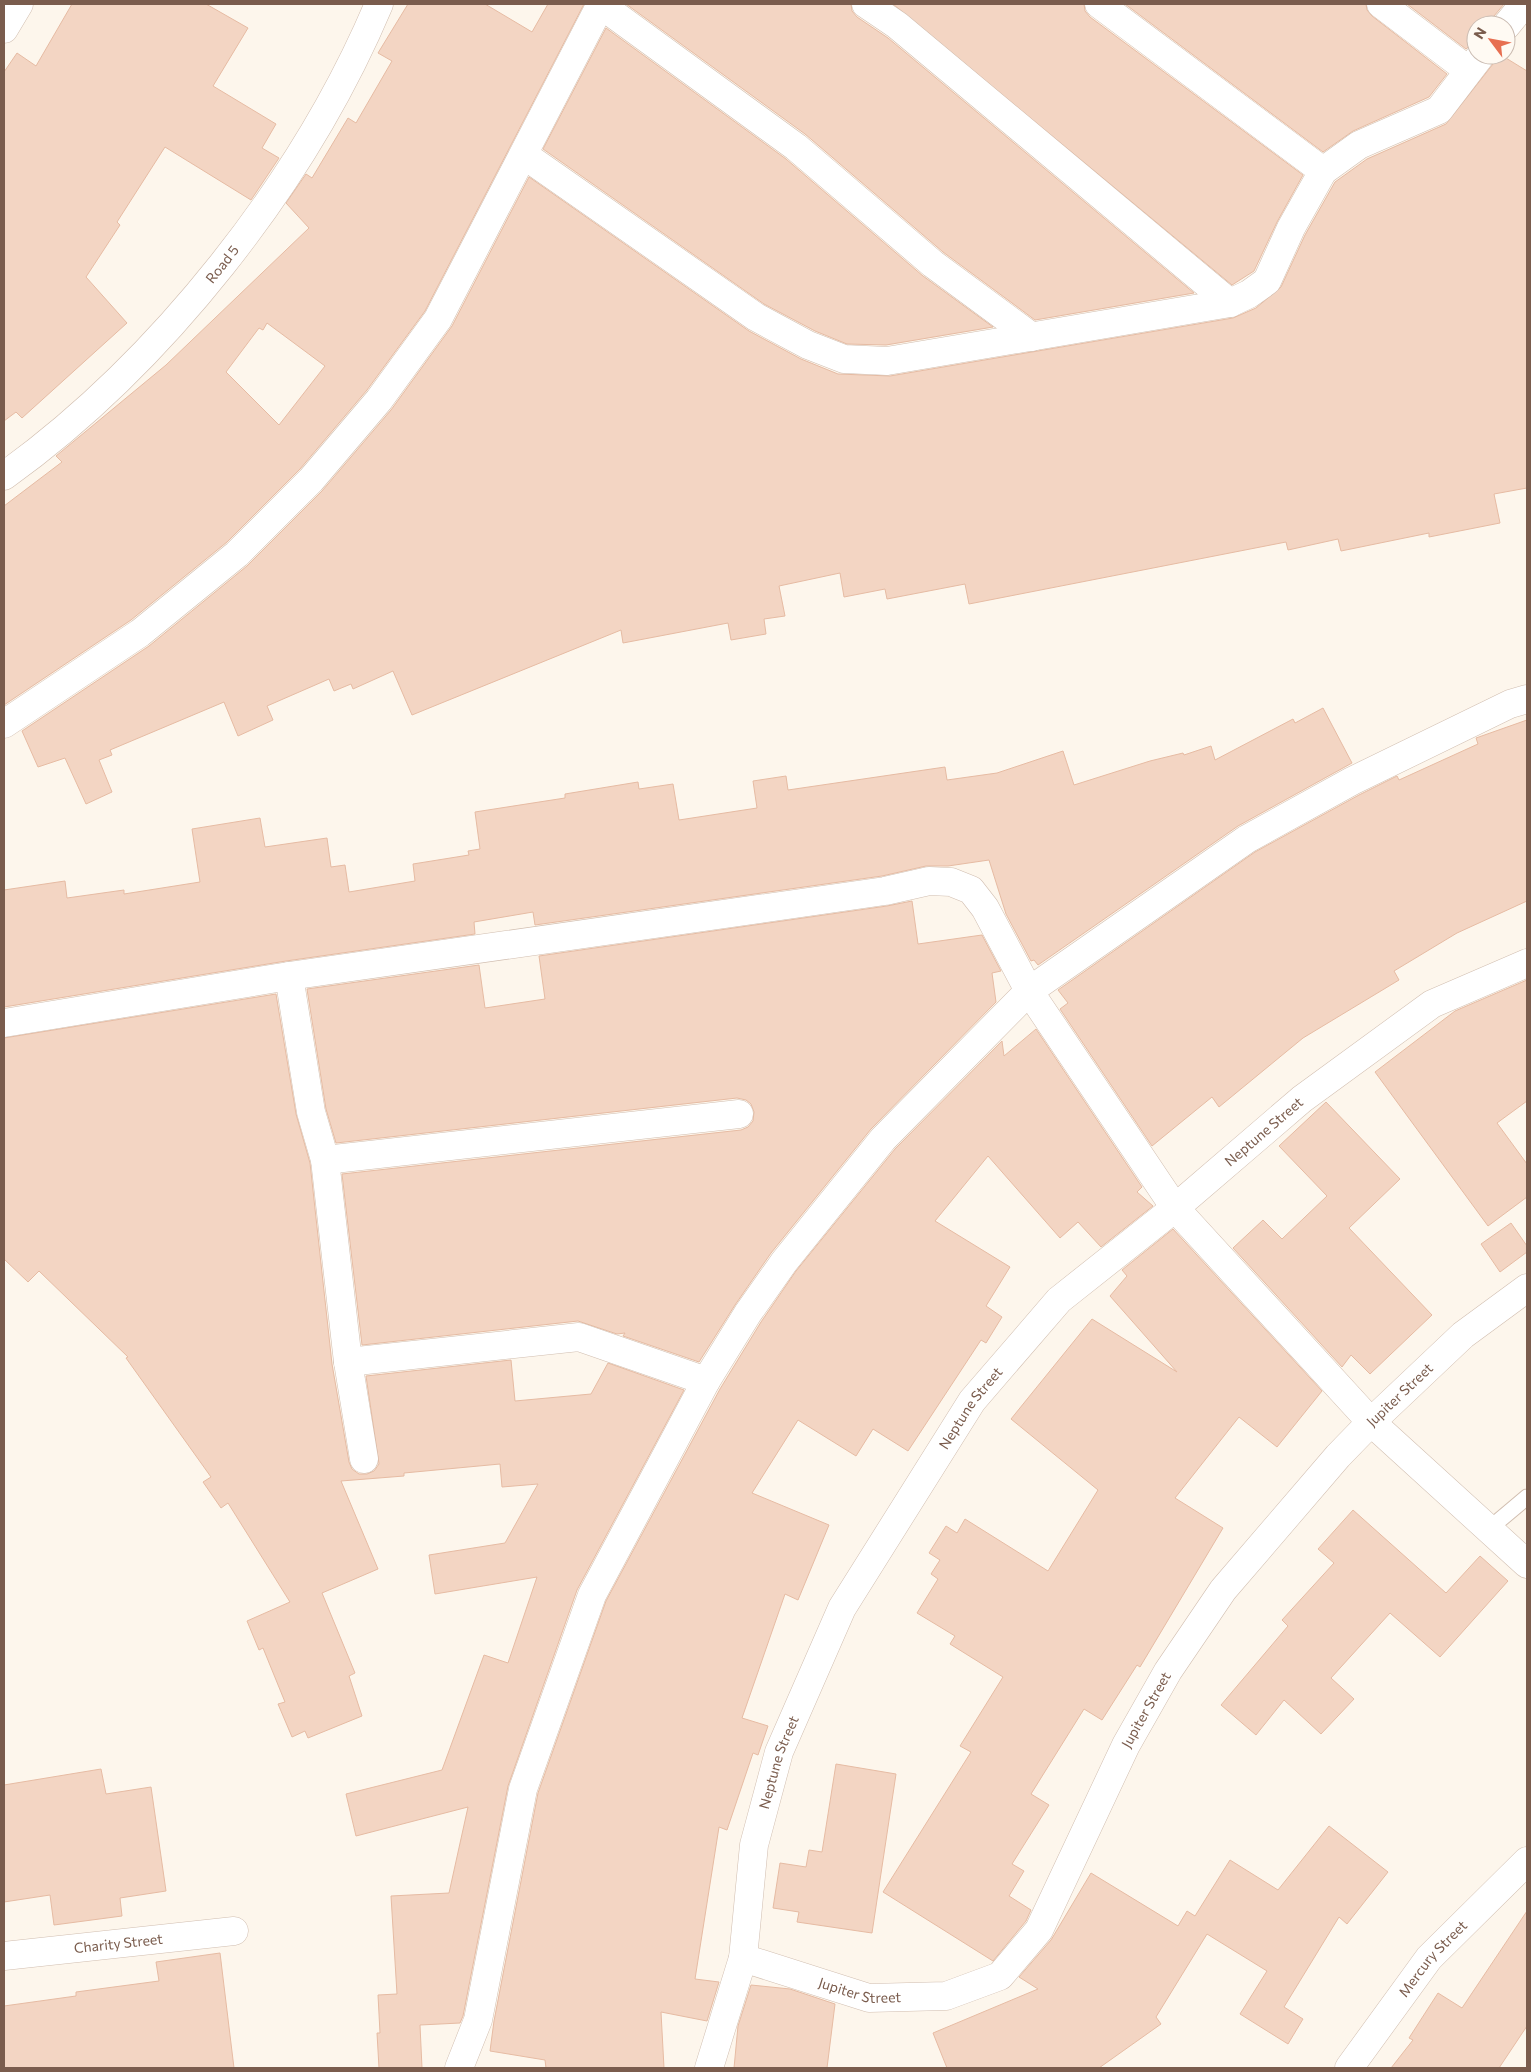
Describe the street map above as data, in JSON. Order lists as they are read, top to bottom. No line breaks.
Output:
{"streets":{"street":["Road 5","Neptune Street","Jupiter Street","Charity Street","Mercury Street"]},"crossings":[["Neptune Street","Jupiter Street"]],"north":"top left"}
